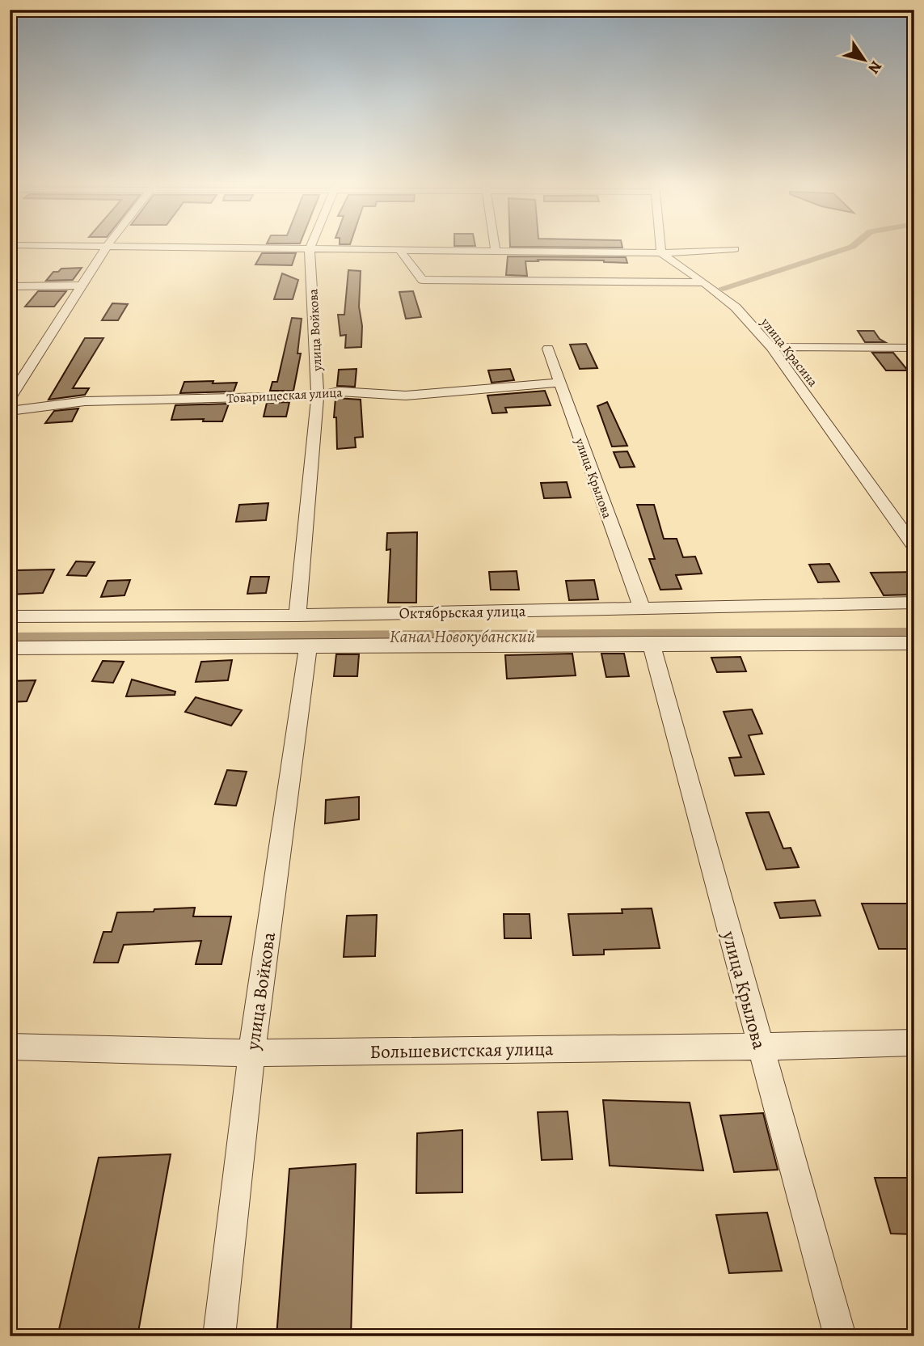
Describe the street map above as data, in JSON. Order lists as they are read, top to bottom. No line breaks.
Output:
{"streets":{"street":["улица Войкова","улица Красина","Товарищеская улица","улица Крылова","Октябрьская улица","Большевистская улица"]},"crossings":[["улица Войкова","Товарищеская улица"],["улица Войкова","Октябрьская улица"],["улица Войкова","Большевистская улица"],["Товарищеская улица","улица Крылова"],["улица Крылова","Октябрьская улица"],["улица Крылова","Большевистская улица"]],"water":["Канал Новокубанский"],"north":"bottom right"}
